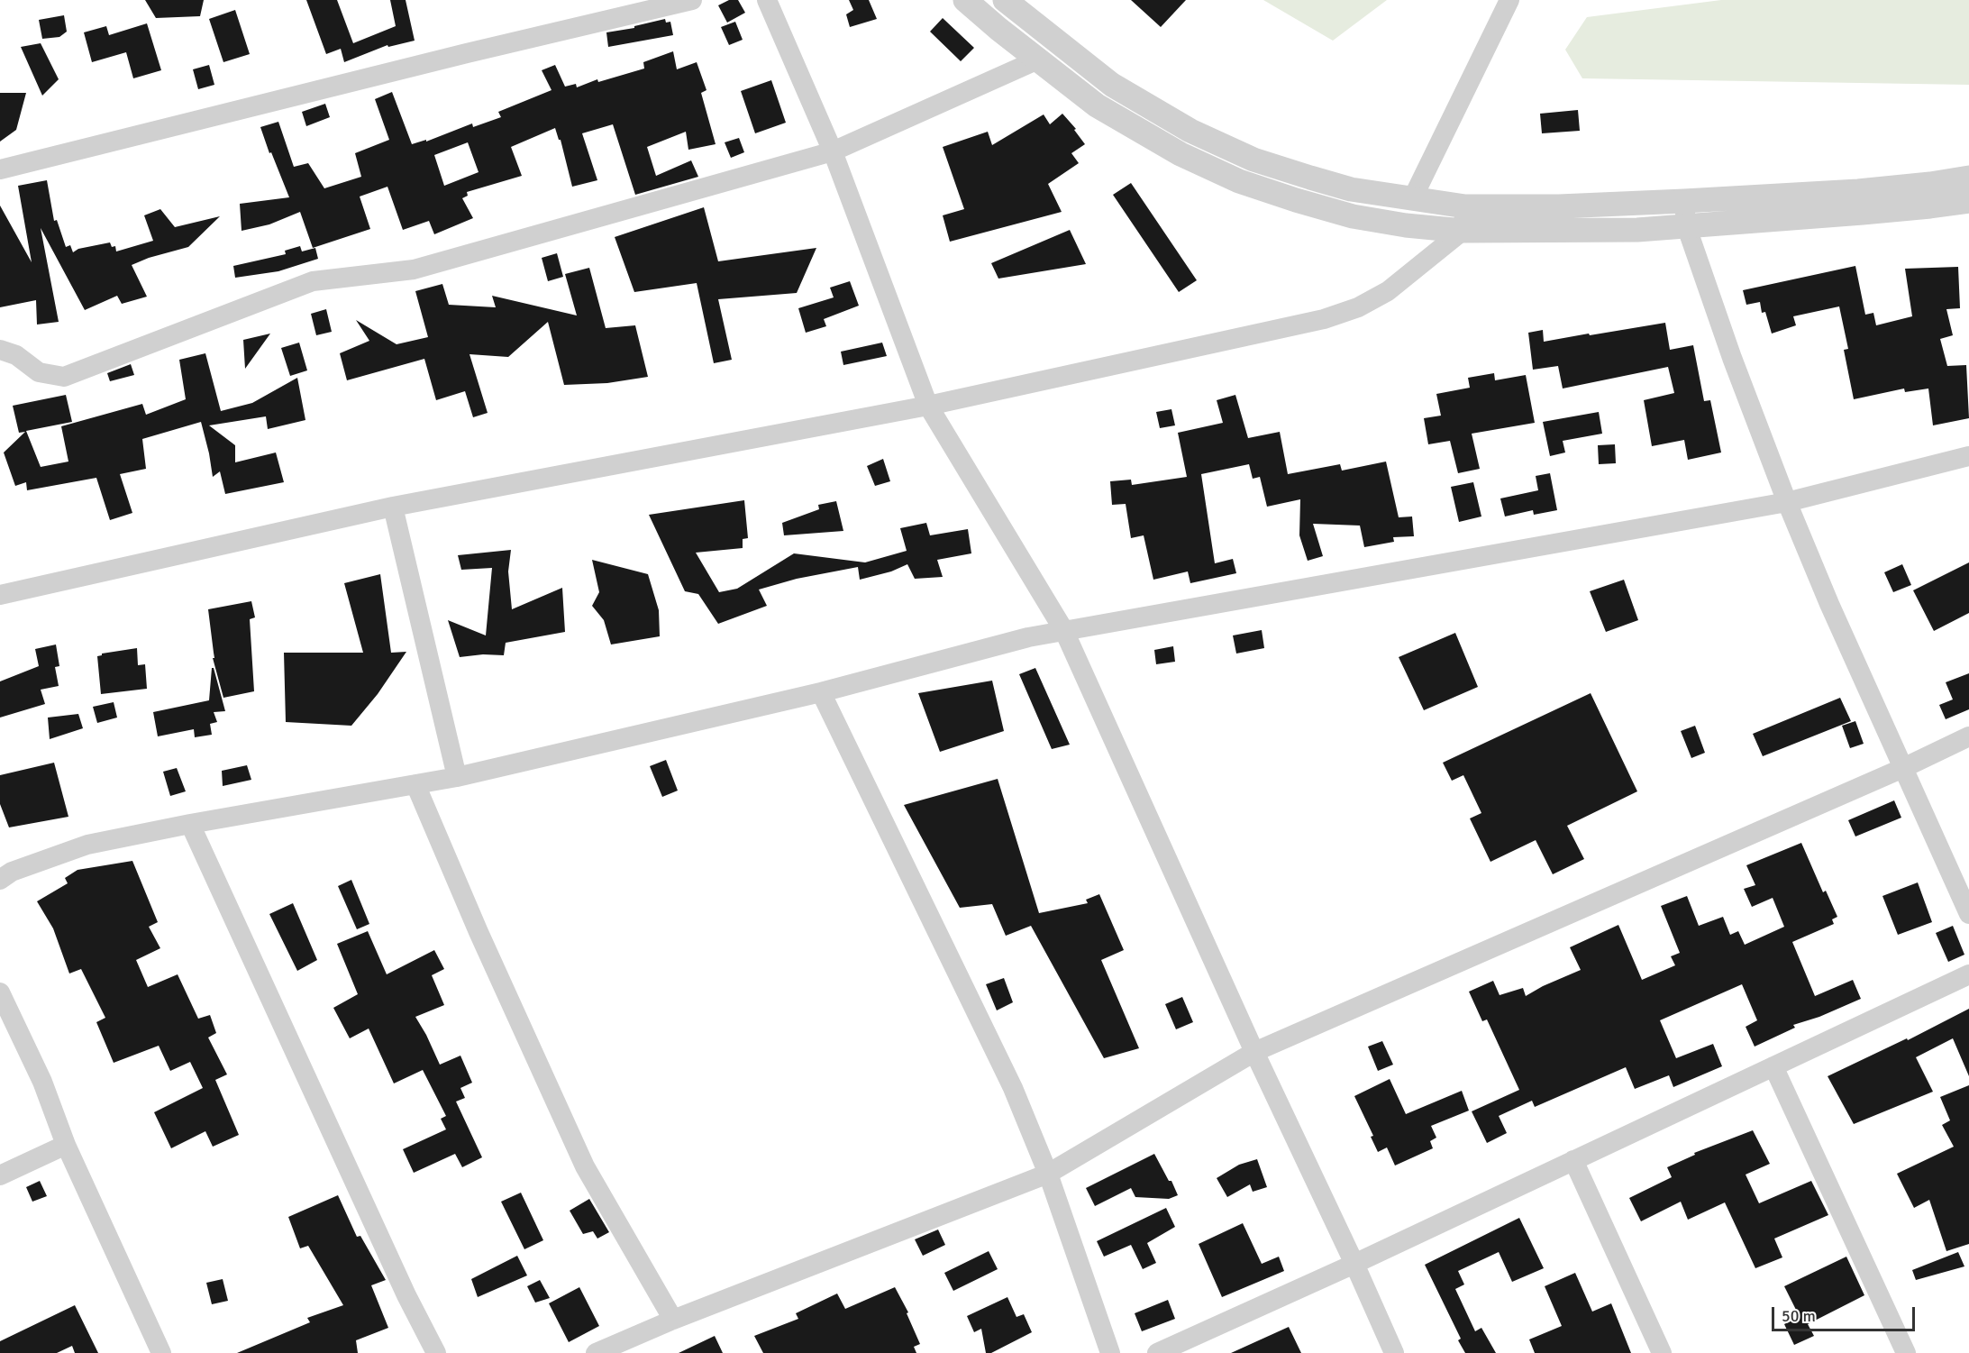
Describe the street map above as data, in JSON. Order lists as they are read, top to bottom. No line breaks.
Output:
{"scale_bar":"50 m"}
